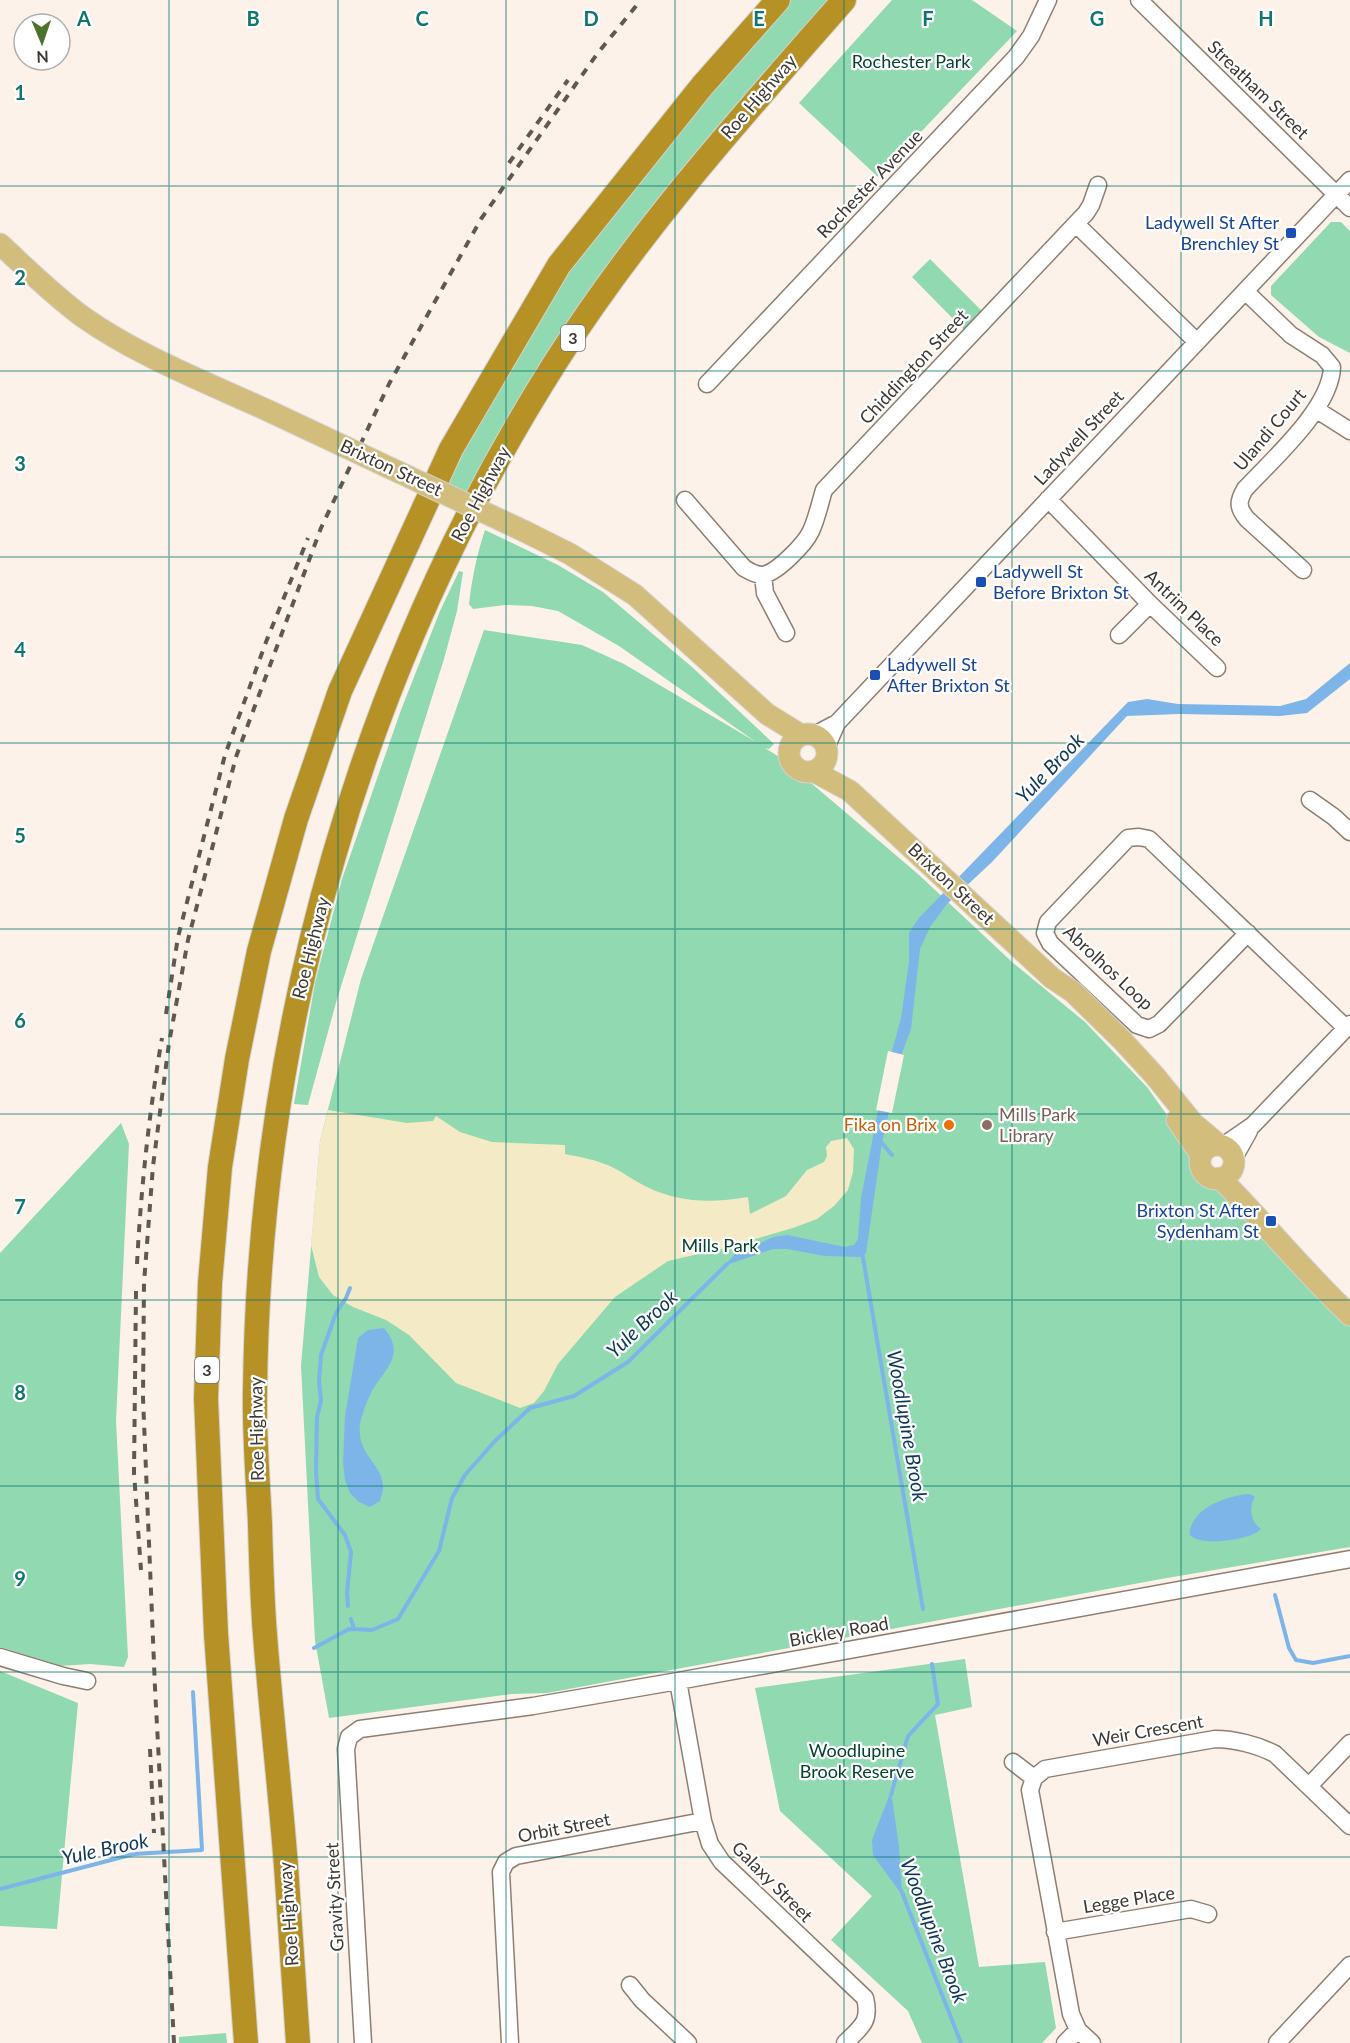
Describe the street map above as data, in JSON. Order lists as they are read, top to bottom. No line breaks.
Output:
{"streets":{"highway":["Roe Highway","3"],"main road":["Brixton Street"],"street":["Streatham Street","Rochester Avenue","Chiddington Street","Ulandi Court","Ladywell Street","Antrim Place","Abrolhos Loop","Bickley Road","Weir Crescent","Orbit Street","Galaxy Street","Gravity Street","Legge Place"]},"crossings":[["Streatham Street","Ladywell Street"],["Ulandi Court","Ladywell Street"],["Ladywell Street","Brixton Street"],["Ladywell Street","Antrim Place"],["Bickley Road","Galaxy Street"],["Bickley Road","Gravity Street"],["Orbit Street","Galaxy Street"]],"water":["Yule Brook","Woodlupine Brook"],"parks":["Rochester Park","Mills Park","Woodlupine Brook Reserve"],"places":{"transit":["Ladywell St After Brenchley St","Ladywell St Before Brixton St","Ladywell St After Brixton St","Brixton St After Sydenham St"],"other":["Fika on Brix","Mills Park Library"]},"north":"bottom","grid":{"columns":["A","B","C","D","E","F","G","H"],"rows":["1","2","3","4","5","6","7","8","9"]}}
